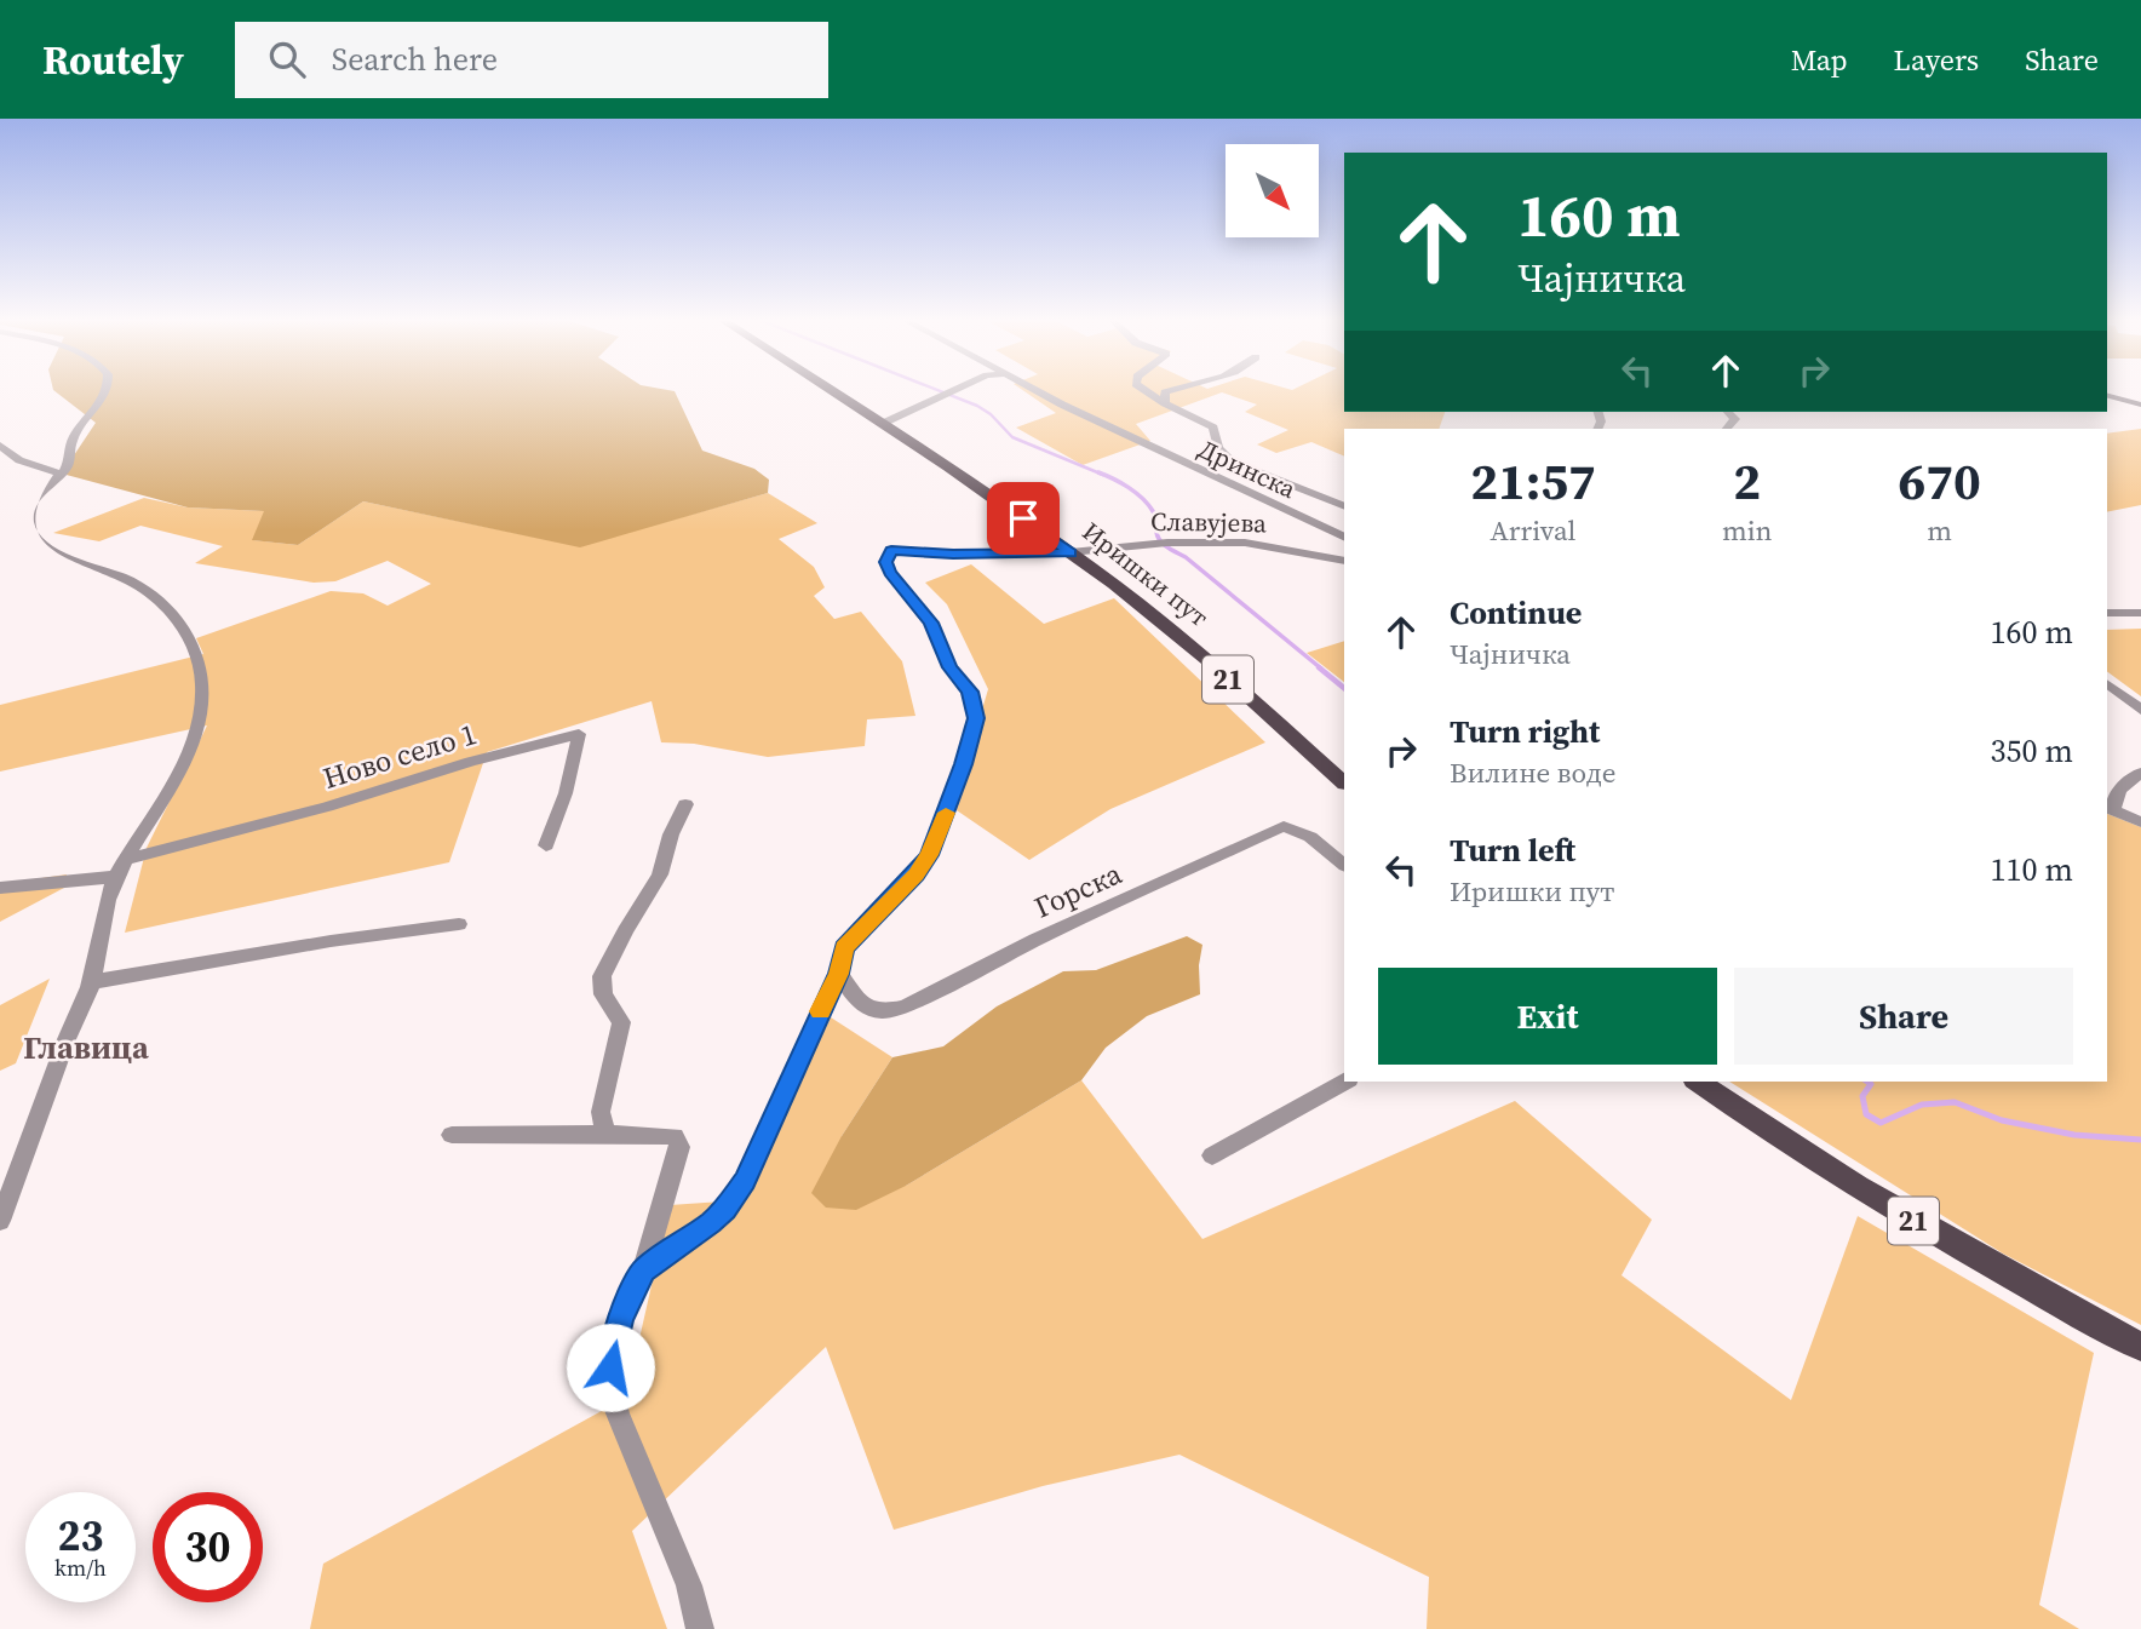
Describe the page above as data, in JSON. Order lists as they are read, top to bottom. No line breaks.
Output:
{"streets":{"main road":["Иришки пут","21"],"street":["Дринска","Славујева","Ново село 1","Горска"]},"crossings":[["Славујева","Иришки пут"],["Славујева","Горска"]],"districts":["Главица"],"north":"bottom right","page":{"header":"Routely","search":"Search here","nav":["Map","Layers","Share"],"turn":["160 m","Чајничка"],"eta":["21:57","Arrival","2","min","670","m"],"list":[{"name":"Continue","note":"Чајничка","value":"160 m"},{"name":"Turn right","note":"Вилине воде","value":"350 m"},{"name":"Turn left","note":"Иришки пут","value":"110 m"}],"buttons":["Exit","Share"],"speed":"23 km/h","limit":"30"}}
